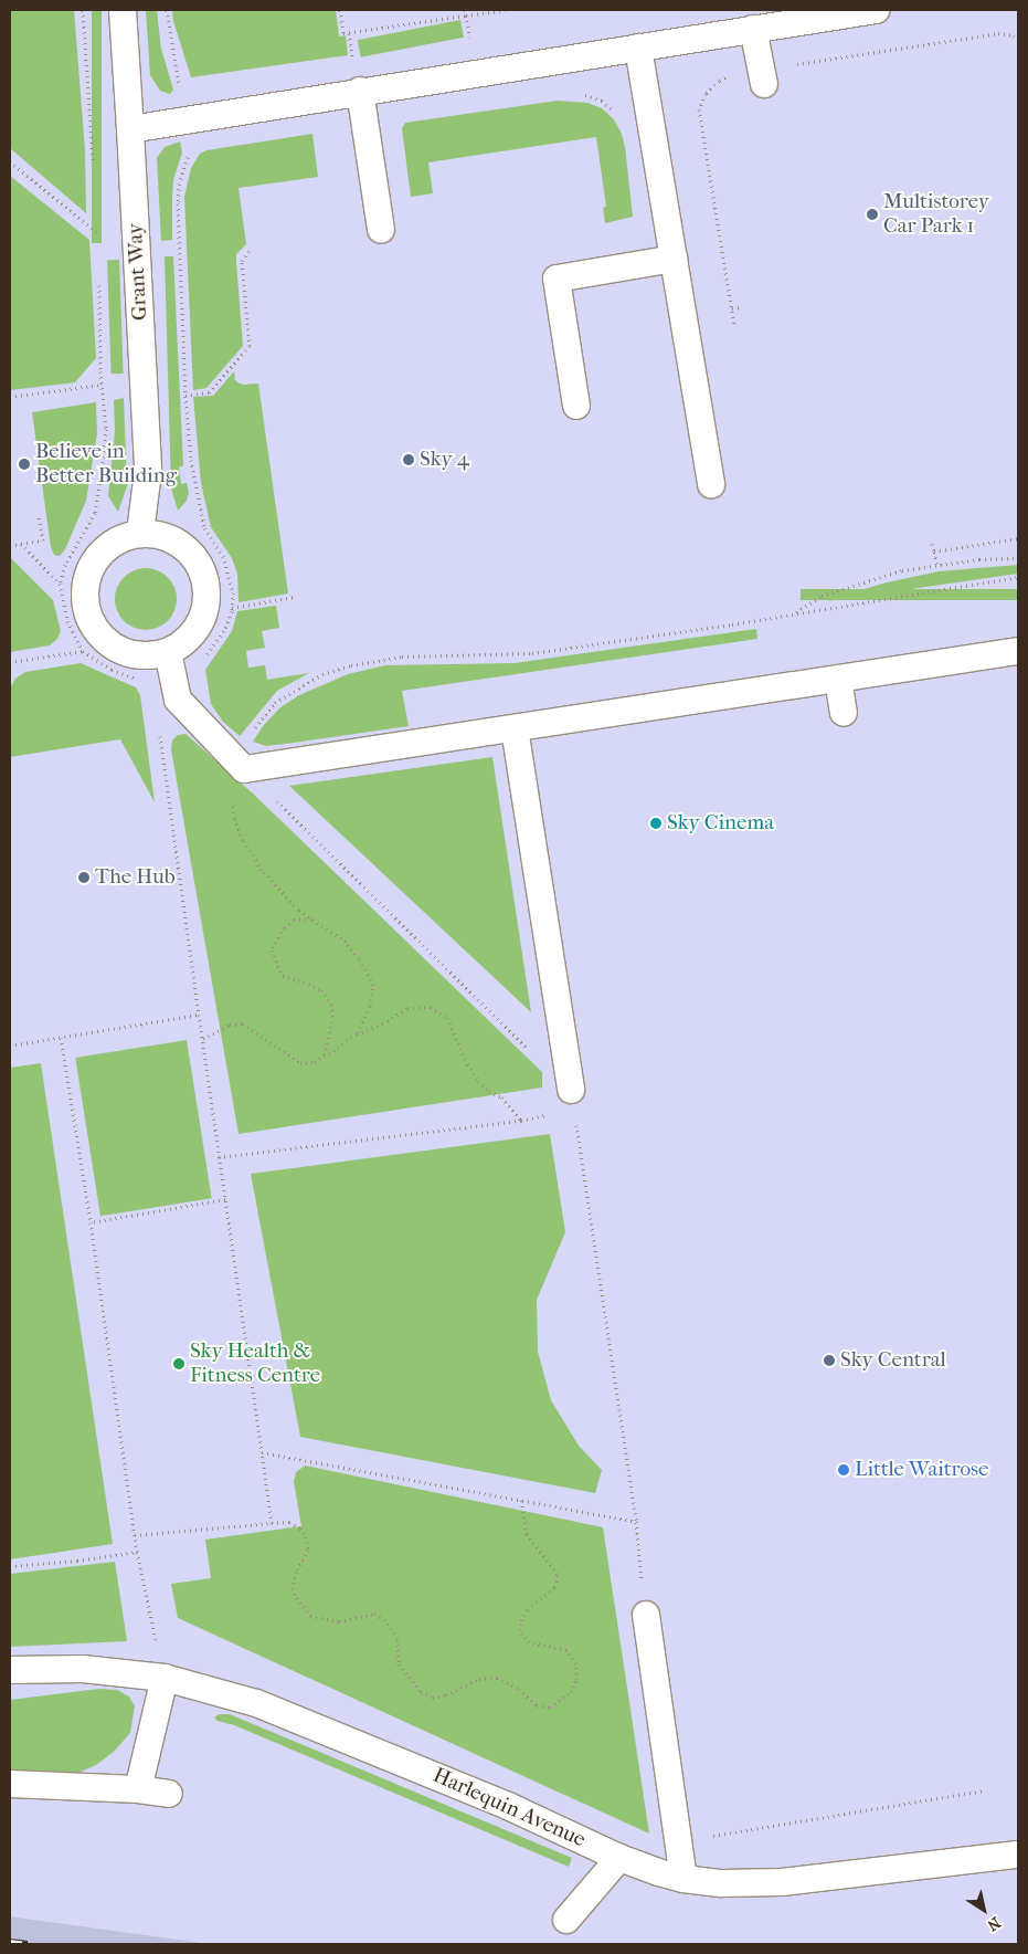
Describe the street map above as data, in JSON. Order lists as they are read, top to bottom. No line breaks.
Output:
{"streets":{"lane":["Grant Way","Harlequin Avenue"]},"places":["Multistorey Car Park 1","Sky 4","Believe in Better Building","Sky Cinema","The Hub","Sky Central","Sky Health & Fitness Centre","Little Waitrose"],"north":"bottom right"}
